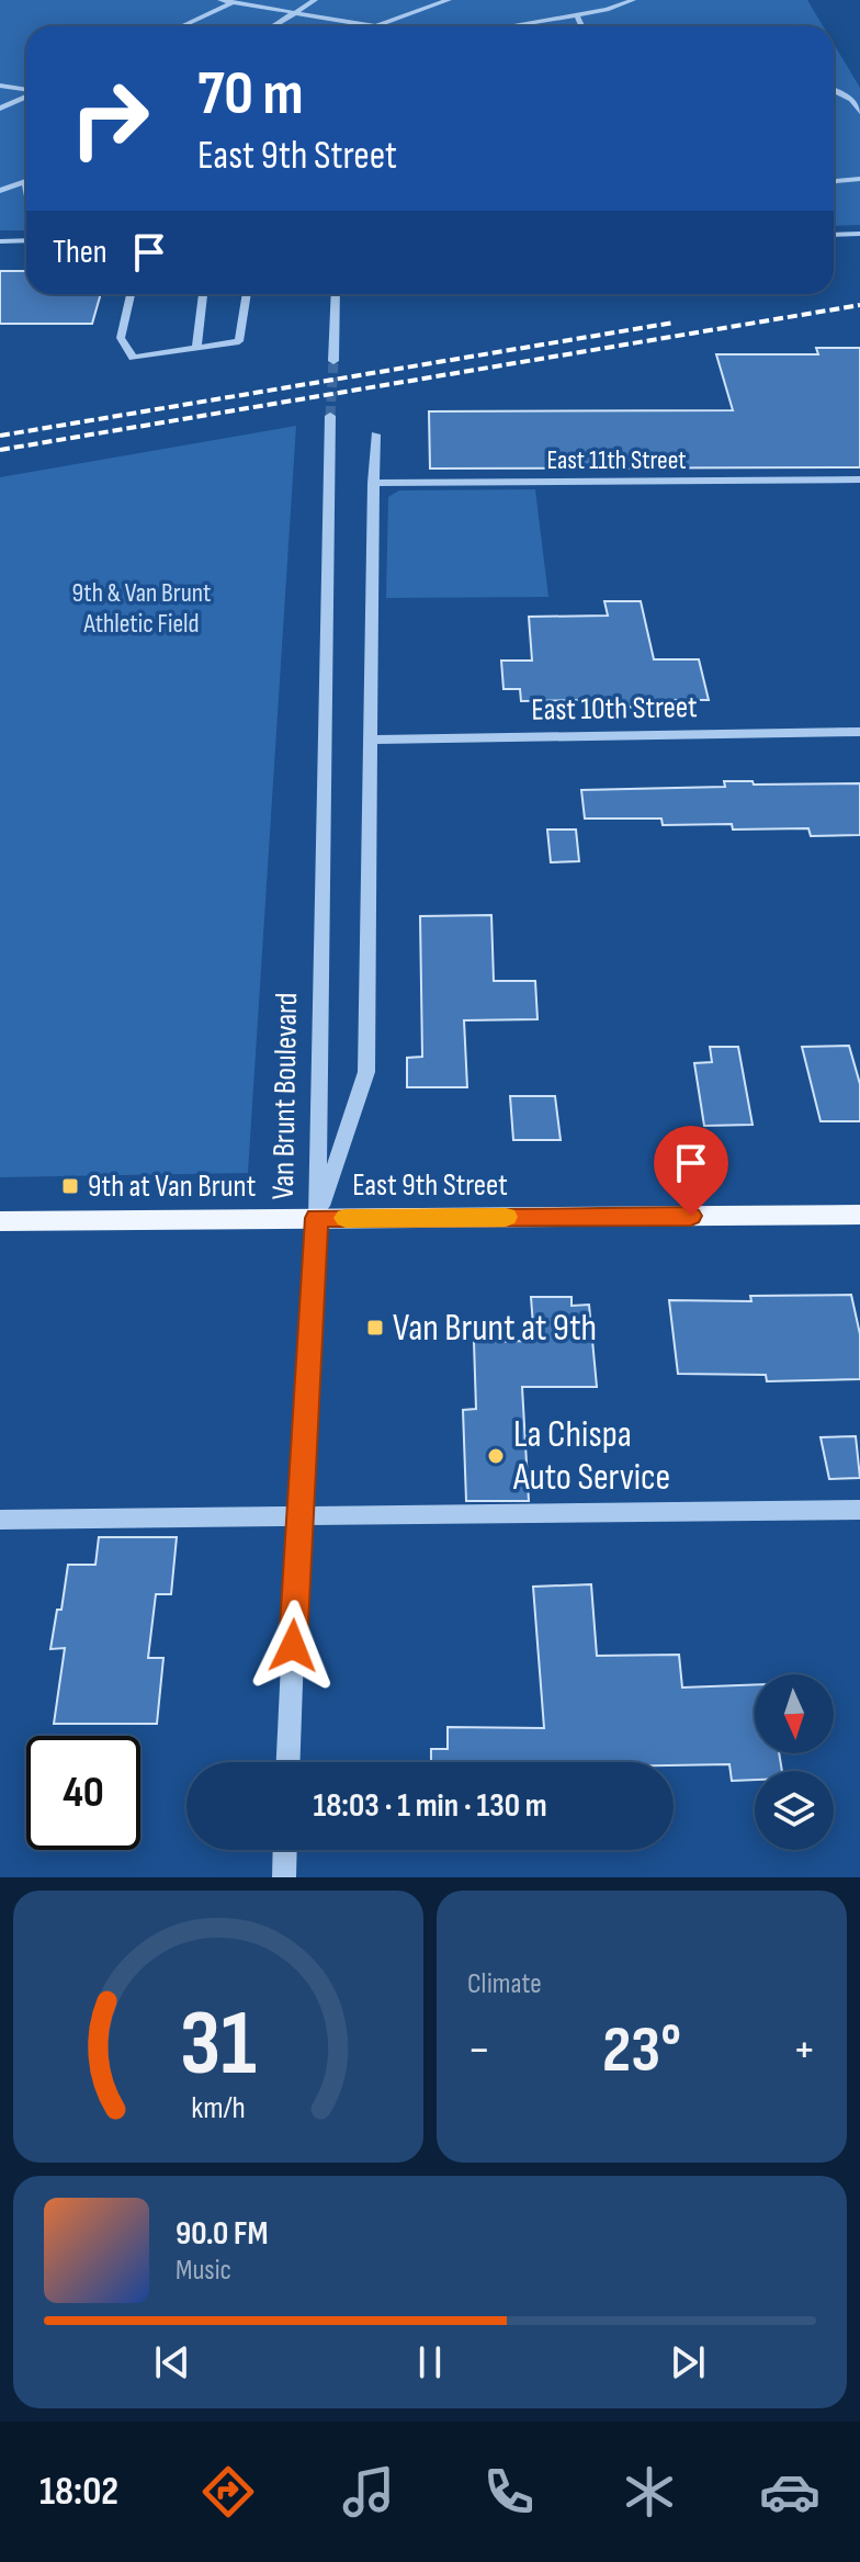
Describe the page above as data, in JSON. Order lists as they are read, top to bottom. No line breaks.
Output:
{"streets":{"main road":["East 9th Street"],"street":["East 11th Street","East 10th Street","Van Brunt Boulevard"]},"crossings":[["Van Brunt Boulevard","East 9th Street"]],"parks":["9th & Van Brunt Athletic Field"],"places":{"transit":["9th at Van Brunt","Van Brunt at 9th"],"other":["La Chispa Auto Service"]},"north":"bottom","page":{"turn":["70 m","East 9th Street"],"then":"Then","limit":"40","trip":"18:03 · 1 min · 130 m","tile":"Climate","heat":["−","23°","+"],"song":["90.0 FM","Music"],"tabs":"18:02","gauge":["31","km/h"]}}
